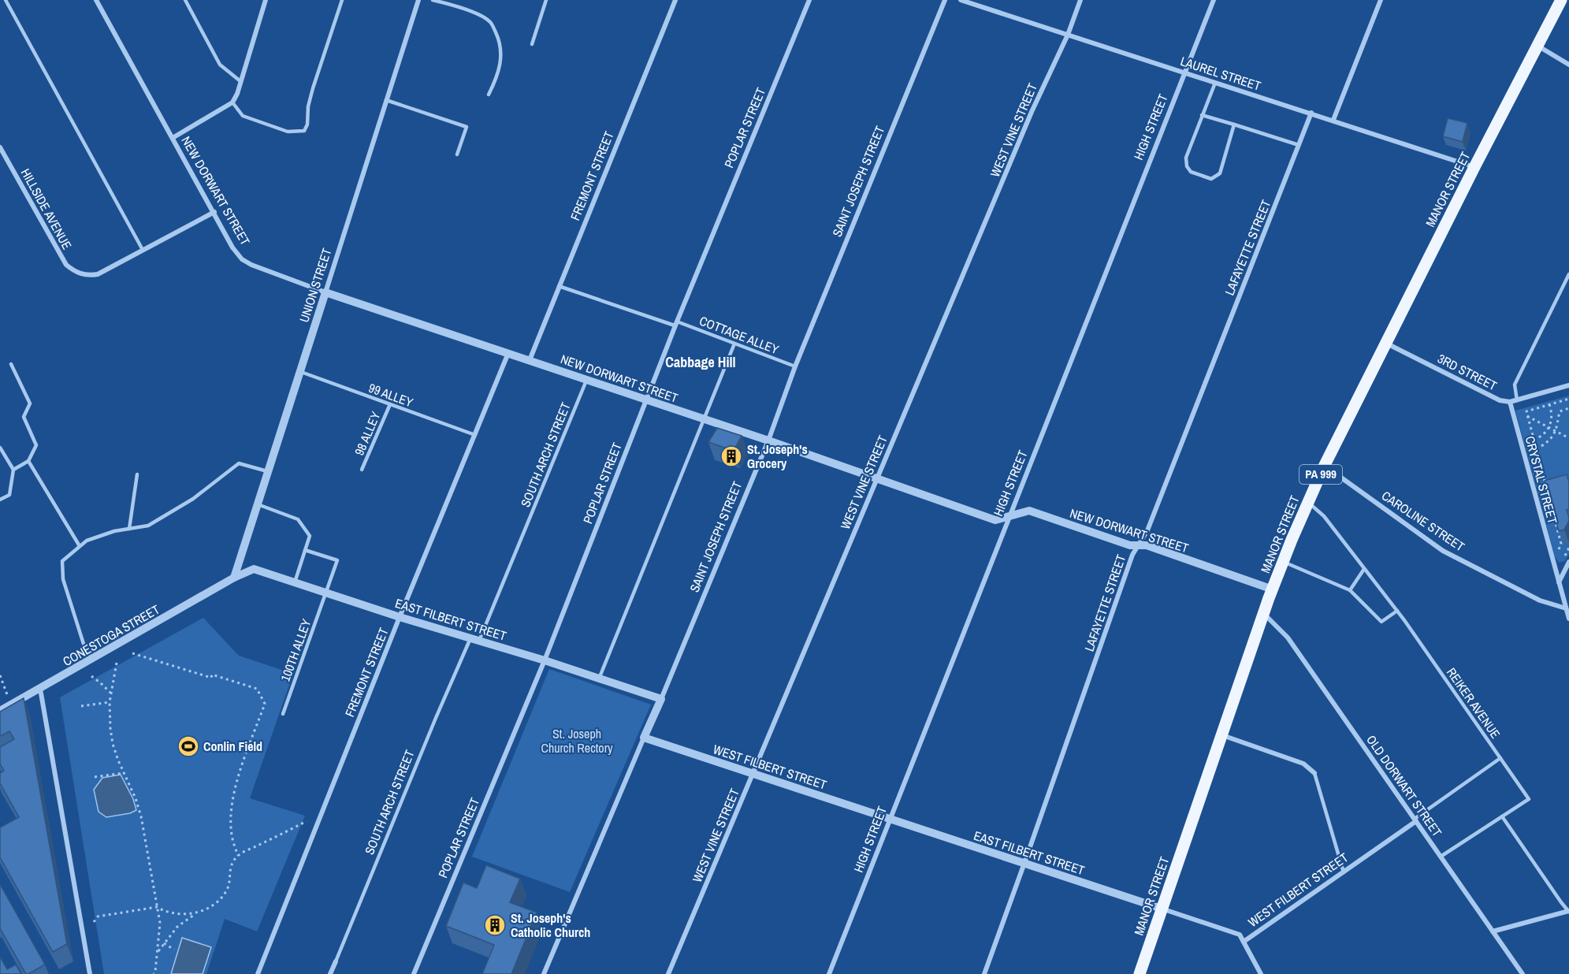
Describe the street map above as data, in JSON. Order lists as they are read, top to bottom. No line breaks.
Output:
{"streets":{"main road":["MANOR STREET","PA 999"],"street":["LAUREL STREET","HIGH STREET","POPLAR STREET","WEST VINE STREET","FREMONT STREET","SAINT JOSEPH STREET","NEW DORWART STREET","HILLSIDE AVENUE","LAFAYETTE STREET","UNION STREET","3RD STREET","SOUTH ARCH STREET","CRYSTAL STREET","CAROLINE STREET","EAST FILBERT STREET","CONESTOGA STREET","WEST FILBERT STREET","OLD DORWART STREET"],"lane":["COTTAGE ALLEY","99 ALLEY","98 ALLEY","100TH ALLEY","REIKER AVENUE"]},"crossings":[["LAUREL STREET","HIGH STREET"],["LAUREL STREET","WEST VINE STREET"],["LAUREL STREET","MANOR STREET"],["LAUREL STREET","LAFAYETTE STREET"],["HIGH STREET","NEW DORWART STREET"],["HIGH STREET","EAST FILBERT STREET"],["HIGH STREET","WEST FILBERT STREET"],["POPLAR STREET","NEW DORWART STREET"],["POPLAR STREET","COTTAGE ALLEY"],["POPLAR STREET","EAST FILBERT STREET"],["WEST VINE STREET","NEW DORWART STREET"],["WEST VINE STREET","WEST FILBERT STREET"],["FREMONT STREET","NEW DORWART STREET"],["FREMONT STREET","COTTAGE ALLEY"],["FREMONT STREET","99 ALLEY"],["FREMONT STREET","EAST FILBERT STREET"],["SAINT JOSEPH STREET","NEW DORWART STREET"],["SAINT JOSEPH STREET","COTTAGE ALLEY"],["SAINT JOSEPH STREET","EAST FILBERT STREET"],["SAINT JOSEPH STREET","WEST FILBERT STREET"],["MANOR STREET","NEW DORWART STREET"],["MANOR STREET","3RD STREET"],["MANOR STREET","CAROLINE STREET"],["MANOR STREET","EAST FILBERT STREET"],["MANOR STREET","REIKER AVENUE"],["MANOR STREET","WEST FILBERT STREET"],["MANOR STREET","OLD DORWART STREET"],["NEW DORWART STREET","LAFAYETTE STREET"],["NEW DORWART STREET","UNION STREET"],["NEW DORWART STREET","SOUTH ARCH STREET"],["LAFAYETTE STREET","EAST FILBERT STREET"],["UNION STREET","99 ALLEY"],["UNION STREET","EAST FILBERT STREET"],["UNION STREET","CONESTOGA STREET"],["3RD STREET","CRYSTAL STREET"],["99 ALLEY","98 ALLEY"],["SOUTH ARCH STREET","EAST FILBERT STREET"],["CRYSTAL STREET","CAROLINE STREET"],["EAST FILBERT STREET","CONESTOGA STREET"],["EAST FILBERT STREET","100TH ALLEY"],["EAST FILBERT STREET","WEST FILBERT STREET"],["WEST FILBERT STREET","OLD DORWART STREET"]],"districts":["Cabbage Hill"],"parks":["St. Joseph Church Rectory"],"places":{"building":["St. Joseph's Grocery","St. Joseph's Catholic Church"],"sports":["Conlin Field"]}}
